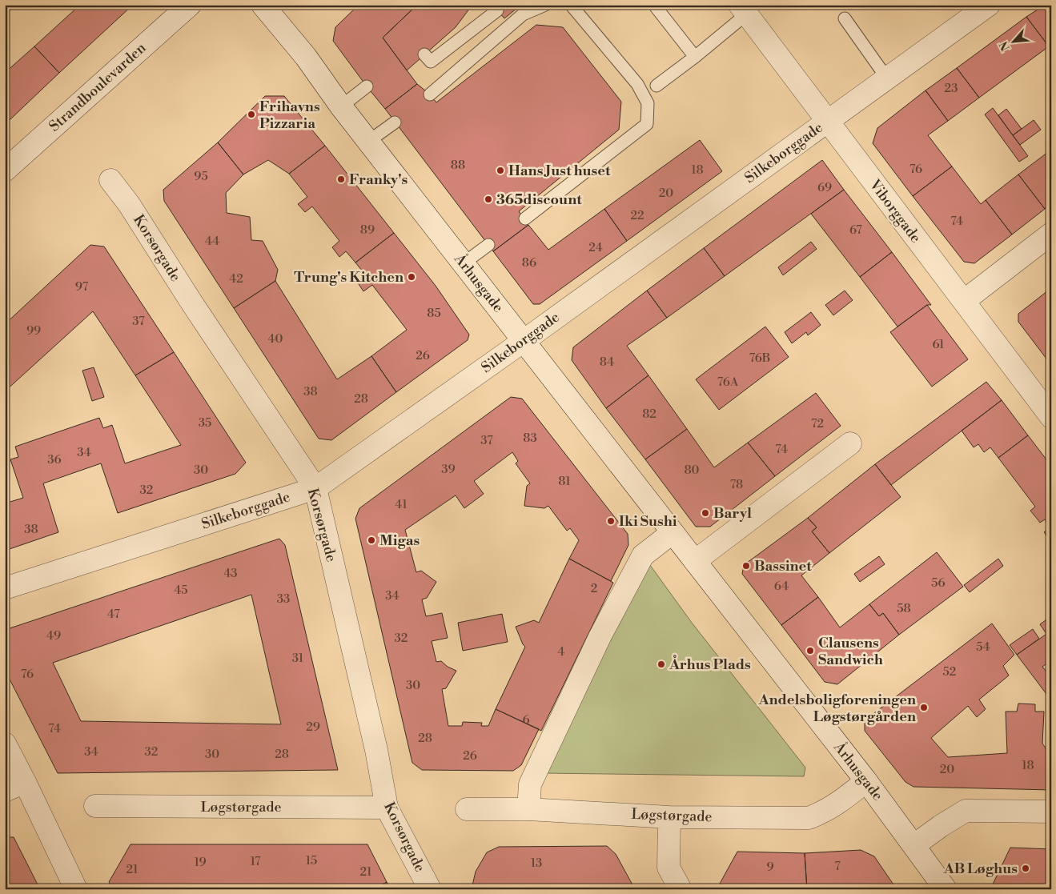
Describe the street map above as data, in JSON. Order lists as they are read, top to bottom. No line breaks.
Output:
{"streets":{"street":["Strandboulevarden","Silkeborggade","Viborggade","Korsørgade","Århusgade","Løgstørgade"]},"crossings":[["Silkeborggade","Viborggade"],["Silkeborggade","Korsørgade"],["Silkeborggade","Århusgade"],["Korsørgade","Løgstørgade"],["Århusgade","Løgstørgade"]],"places":["Frihavns Pizzaria","Hans Just huset","Franky's","365discount","Trung's Kitchen","Baryl","Iki Sushi","Migas","Bassinet","Clausens Sandwich","Århus Plads","Andelsboligforeningen Løgstørgården","AB Løghus"],"house_numbers":["23","88","76","18","95","69","20","22","74","89","67","44","24","86","42","97","85","37","99","40","61","26","76B","84","76A","38","28","82","35","72","83","37","74","34","36","39","30","80","81","78","32","41","38","43","56","64","2","45","34","33","58","47","49","32","54","4","31","52","76","30","6","29","74","28","34","32","30","28","26","18","20","15","17","19","13","7","9","21","21"],"north":"bottom left"}
